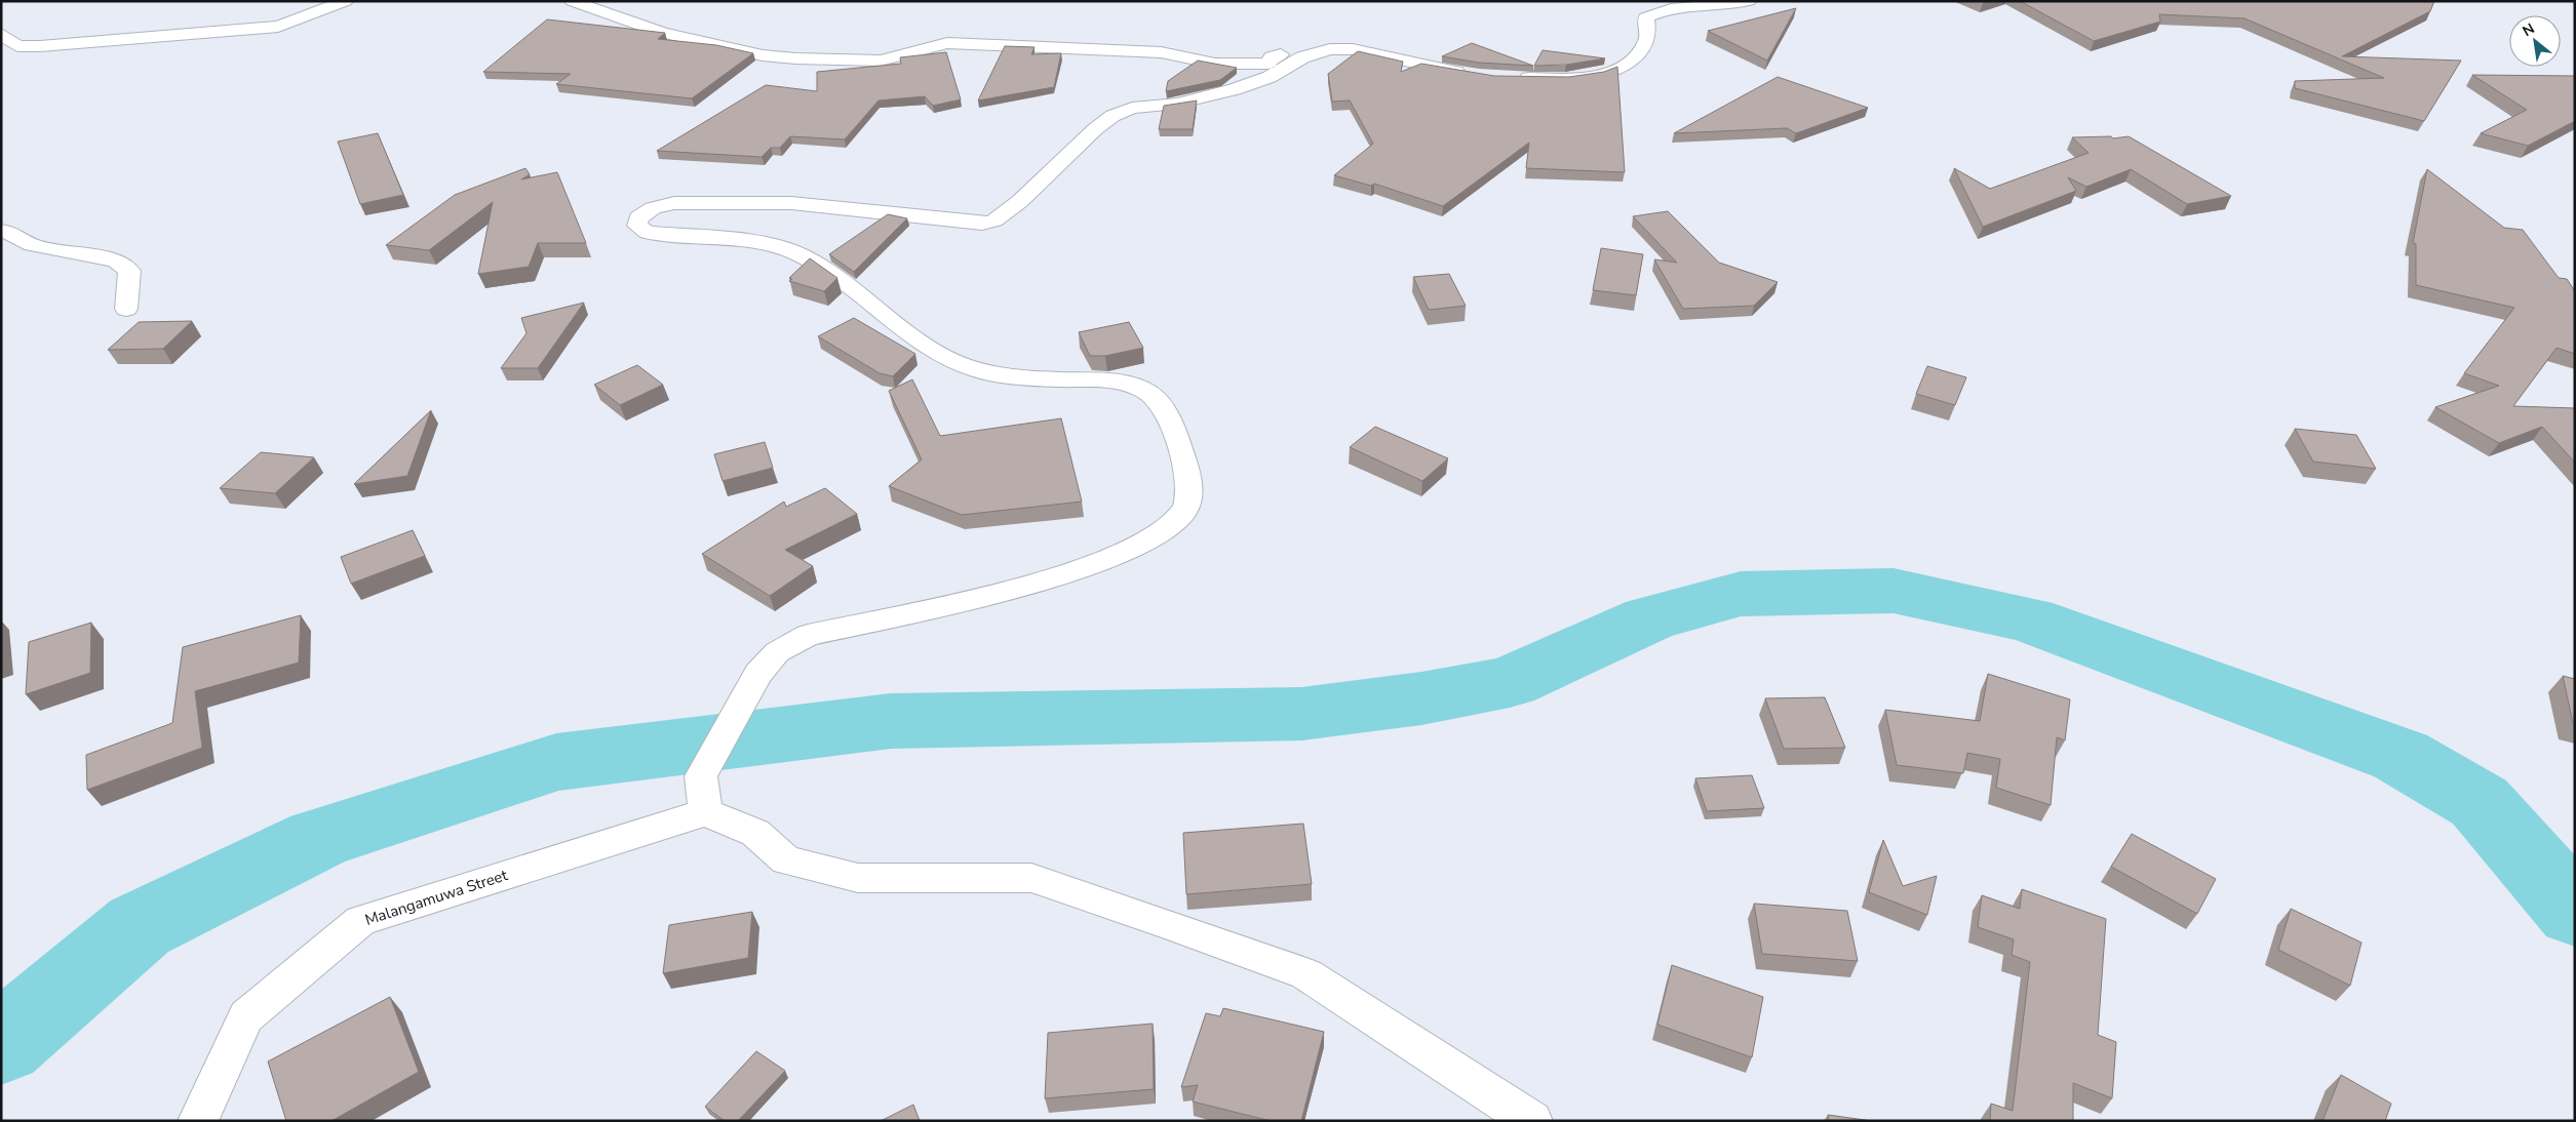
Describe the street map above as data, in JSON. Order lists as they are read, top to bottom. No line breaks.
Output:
{"streets":{"street":["Malangamuwa Street"]},"north":"top left"}
